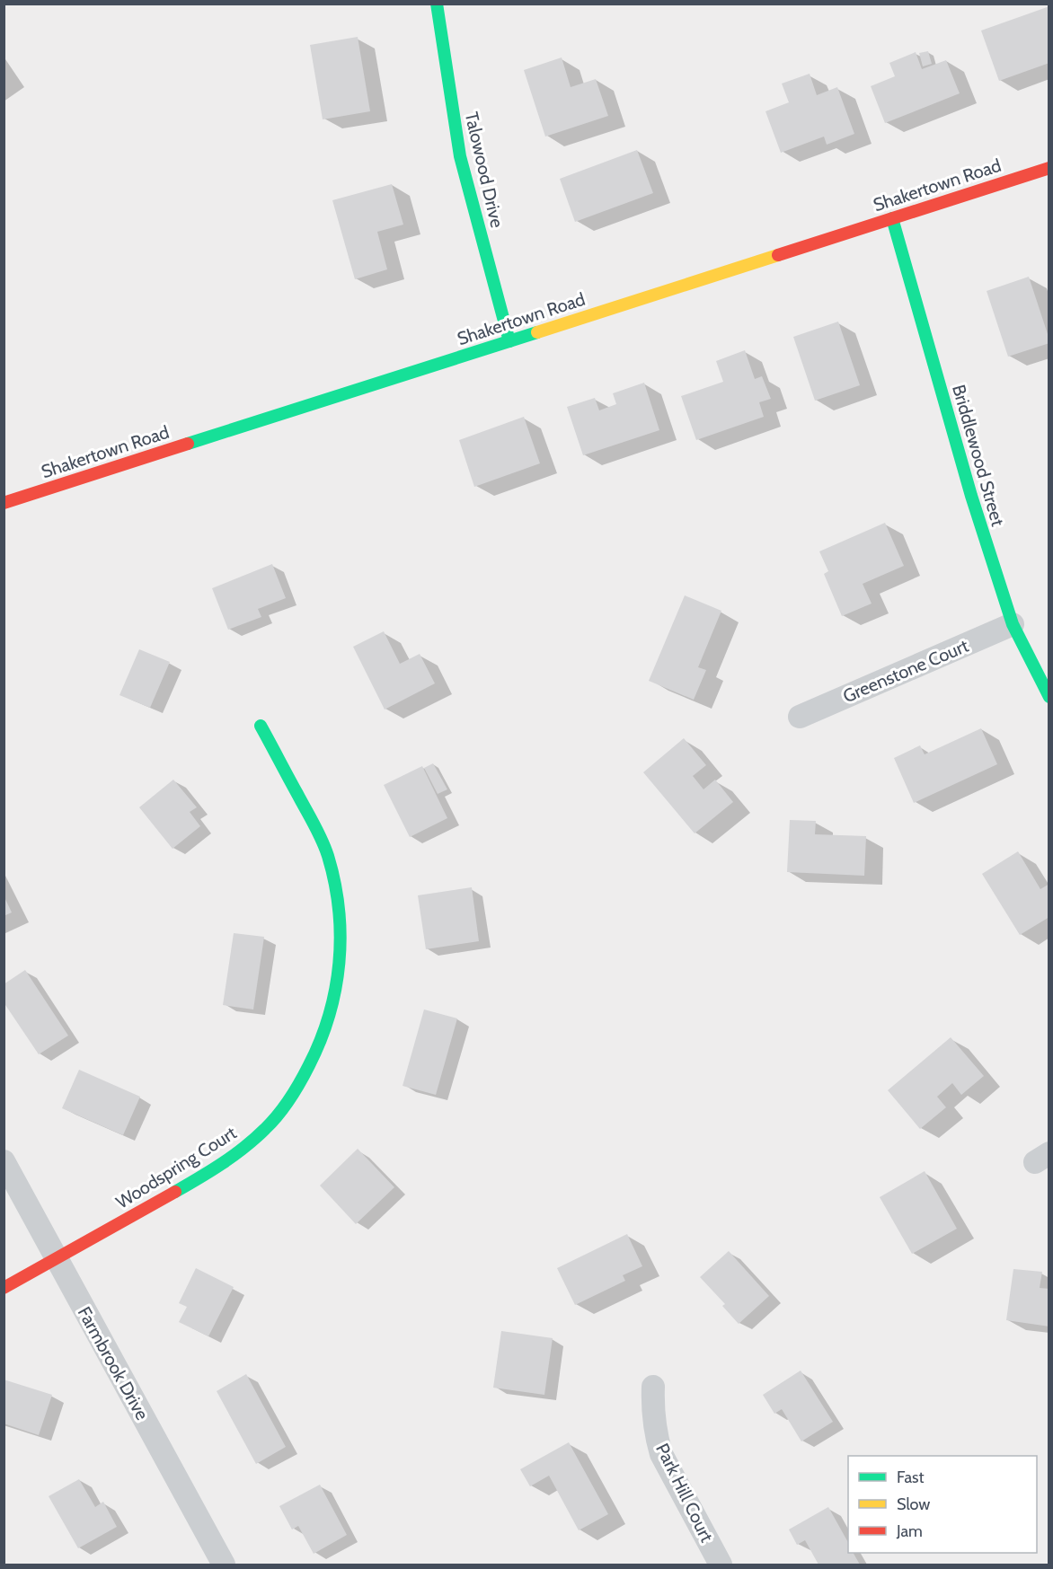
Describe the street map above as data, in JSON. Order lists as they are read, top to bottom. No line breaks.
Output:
{"streets":{"street":["Talowood Drive","Shakertown Road","Briddlewood Street","Greenstone Court","Woodspring Court","Farmbrook Drive","Park Hill Court"]},"crossings":[["Talowood Drive","Shakertown Road"],["Shakertown Road","Briddlewood Street"],["Briddlewood Street","Greenstone Court"],["Woodspring Court","Farmbrook Drive"]],"legend":["Fast","Slow","Jam"]}
